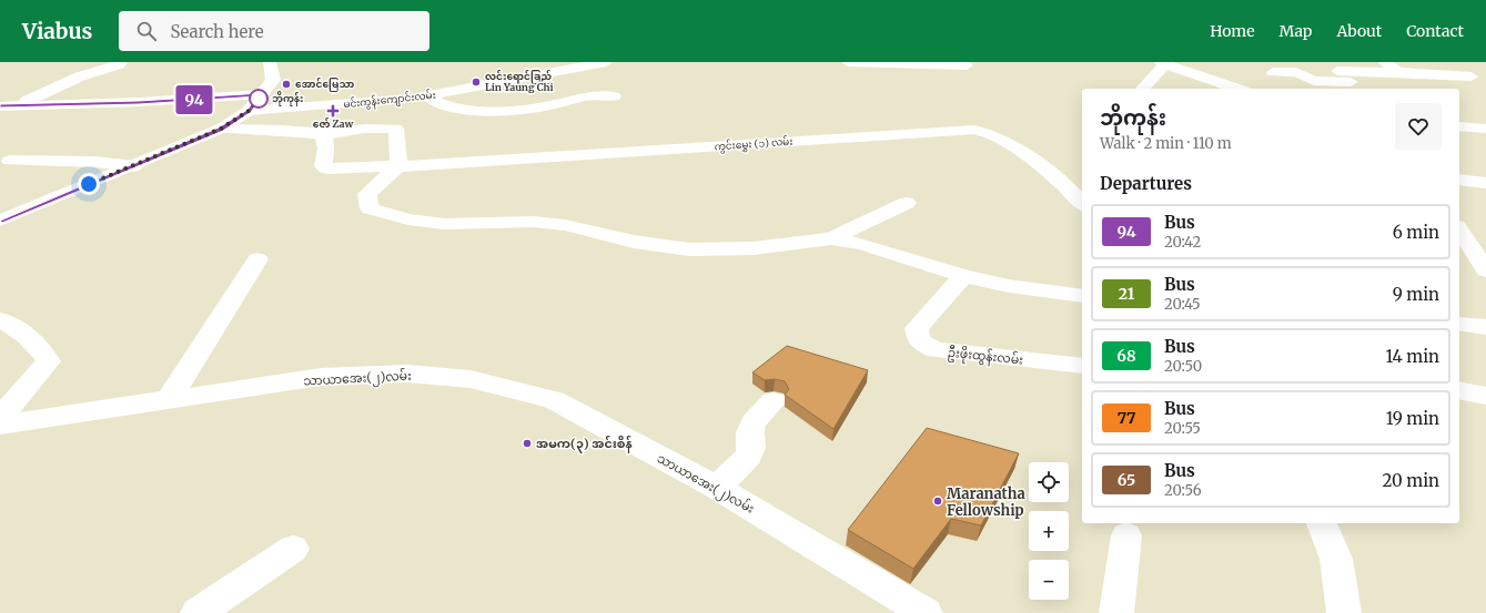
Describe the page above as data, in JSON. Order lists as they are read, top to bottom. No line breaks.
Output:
{"streets":{"street":["မင်းကွန်းကျောင်းလမ်း","ကွင်းမွှေး (၁) လမ်း","ဦးဖိုးထွန်းလမ်း","သာယာအေး(၂)လမ်း"]},"places":{"other":["လင်းရောင်ခြည် Lin Yaung Chi","အောင်မြေသာ","ဘိုကုန်း","အမက(၃) အင်းစိန်","Maranatha Fellowship"],"health":["ဇော် Zaw"]},"lines":["bus line 94"],"page":{"header":"Viabus","search":"Search here","nav":["Home","Map","About","Contact"],"on_map":"94","heading":[["ဘိုကုန်း","Walk · 2 min · 110 m"],"Departures"],"list":[{"mark":"94","name":"Bus","note":"20:42","value":"6 min"},{"mark":"21","name":"Bus","note":"20:45","value":"9 min"},{"mark":"68","name":"Bus","note":"20:50","value":"14 min"},{"mark":"77","name":"Bus","note":"20:55","value":"19 min"},{"mark":"65","name":"Bus","note":"20:56","value":"20 min"}],"map_buttons":["+","−"]}}
